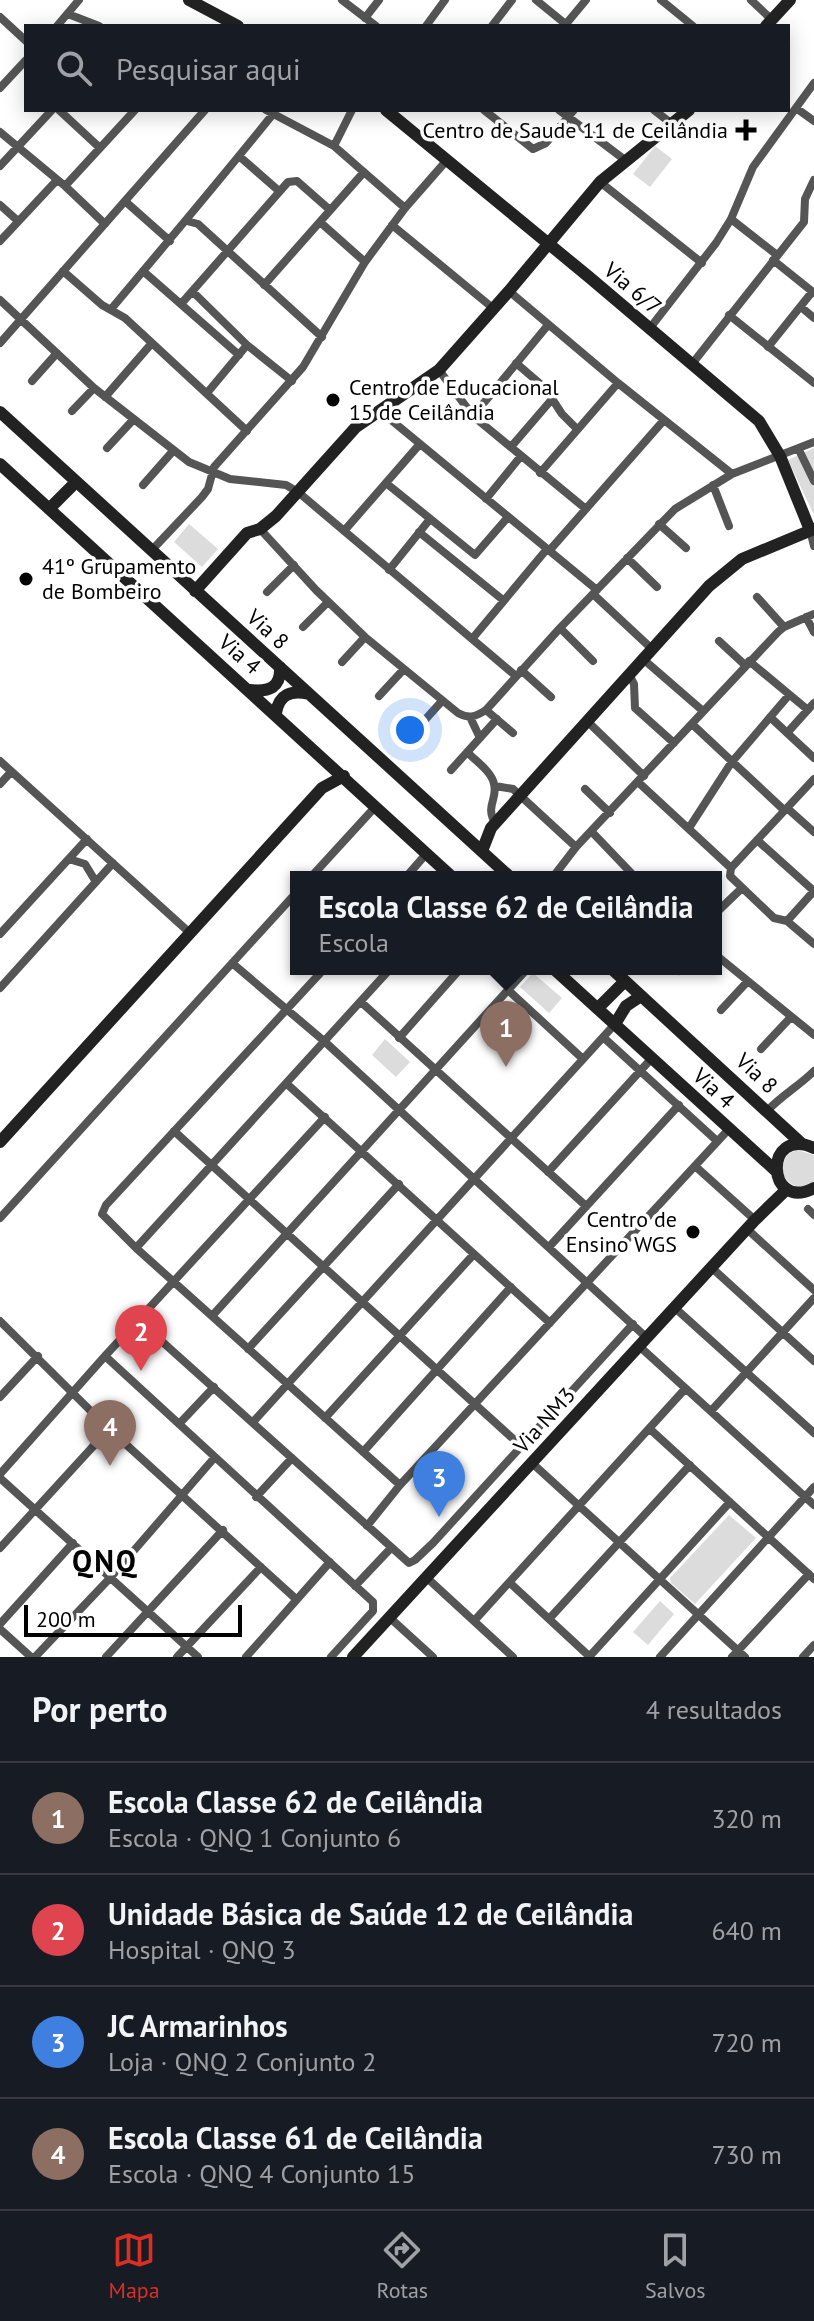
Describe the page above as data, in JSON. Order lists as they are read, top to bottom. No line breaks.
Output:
{"streets":{"main road":["Via 6/7","Via 8","Via 4","Via NM3"]},"crossings":[["Via 8","Via NM3"],["Via 4","Via NM3"]],"districts":["QNQ"],"places":{"health":["Centro de Saude 11 de Ceilândia"],"other":["Centro de Educacional 15 de Ceilândia","41º Grupamento de Bombeiro","Centro de Ensino WGS"]},"scale_bar":"200 m","page":{"search":"Pesquisar aqui","popup":["Escola Classe 62 de Ceilândia","Escola"],"pins":["1","2","4","3"],"scale":"200 m","heading":["Por perto","4 resultados"],"list":[{"mark":"1","name":"Escola Classe 62 de Ceilândia","note":"Escola · QNQ 1 Conjunto 6","value":"320 m"},{"mark":"2","name":"Unidade Básica de Saúde 12 de Ceilândia","note":"Hospital · QNQ 3","value":"640 m"},{"mark":"3","name":"JC Armarinhos","note":"Loja · QNQ 2 Conjunto 2","value":"720 m"},{"mark":"4","name":"Escola Classe 61 de Ceilândia","note":"Escola · QNQ 4 Conjunto 15","value":"730 m"}],"nav":["Mapa","Rotas","Salvos"]}}
